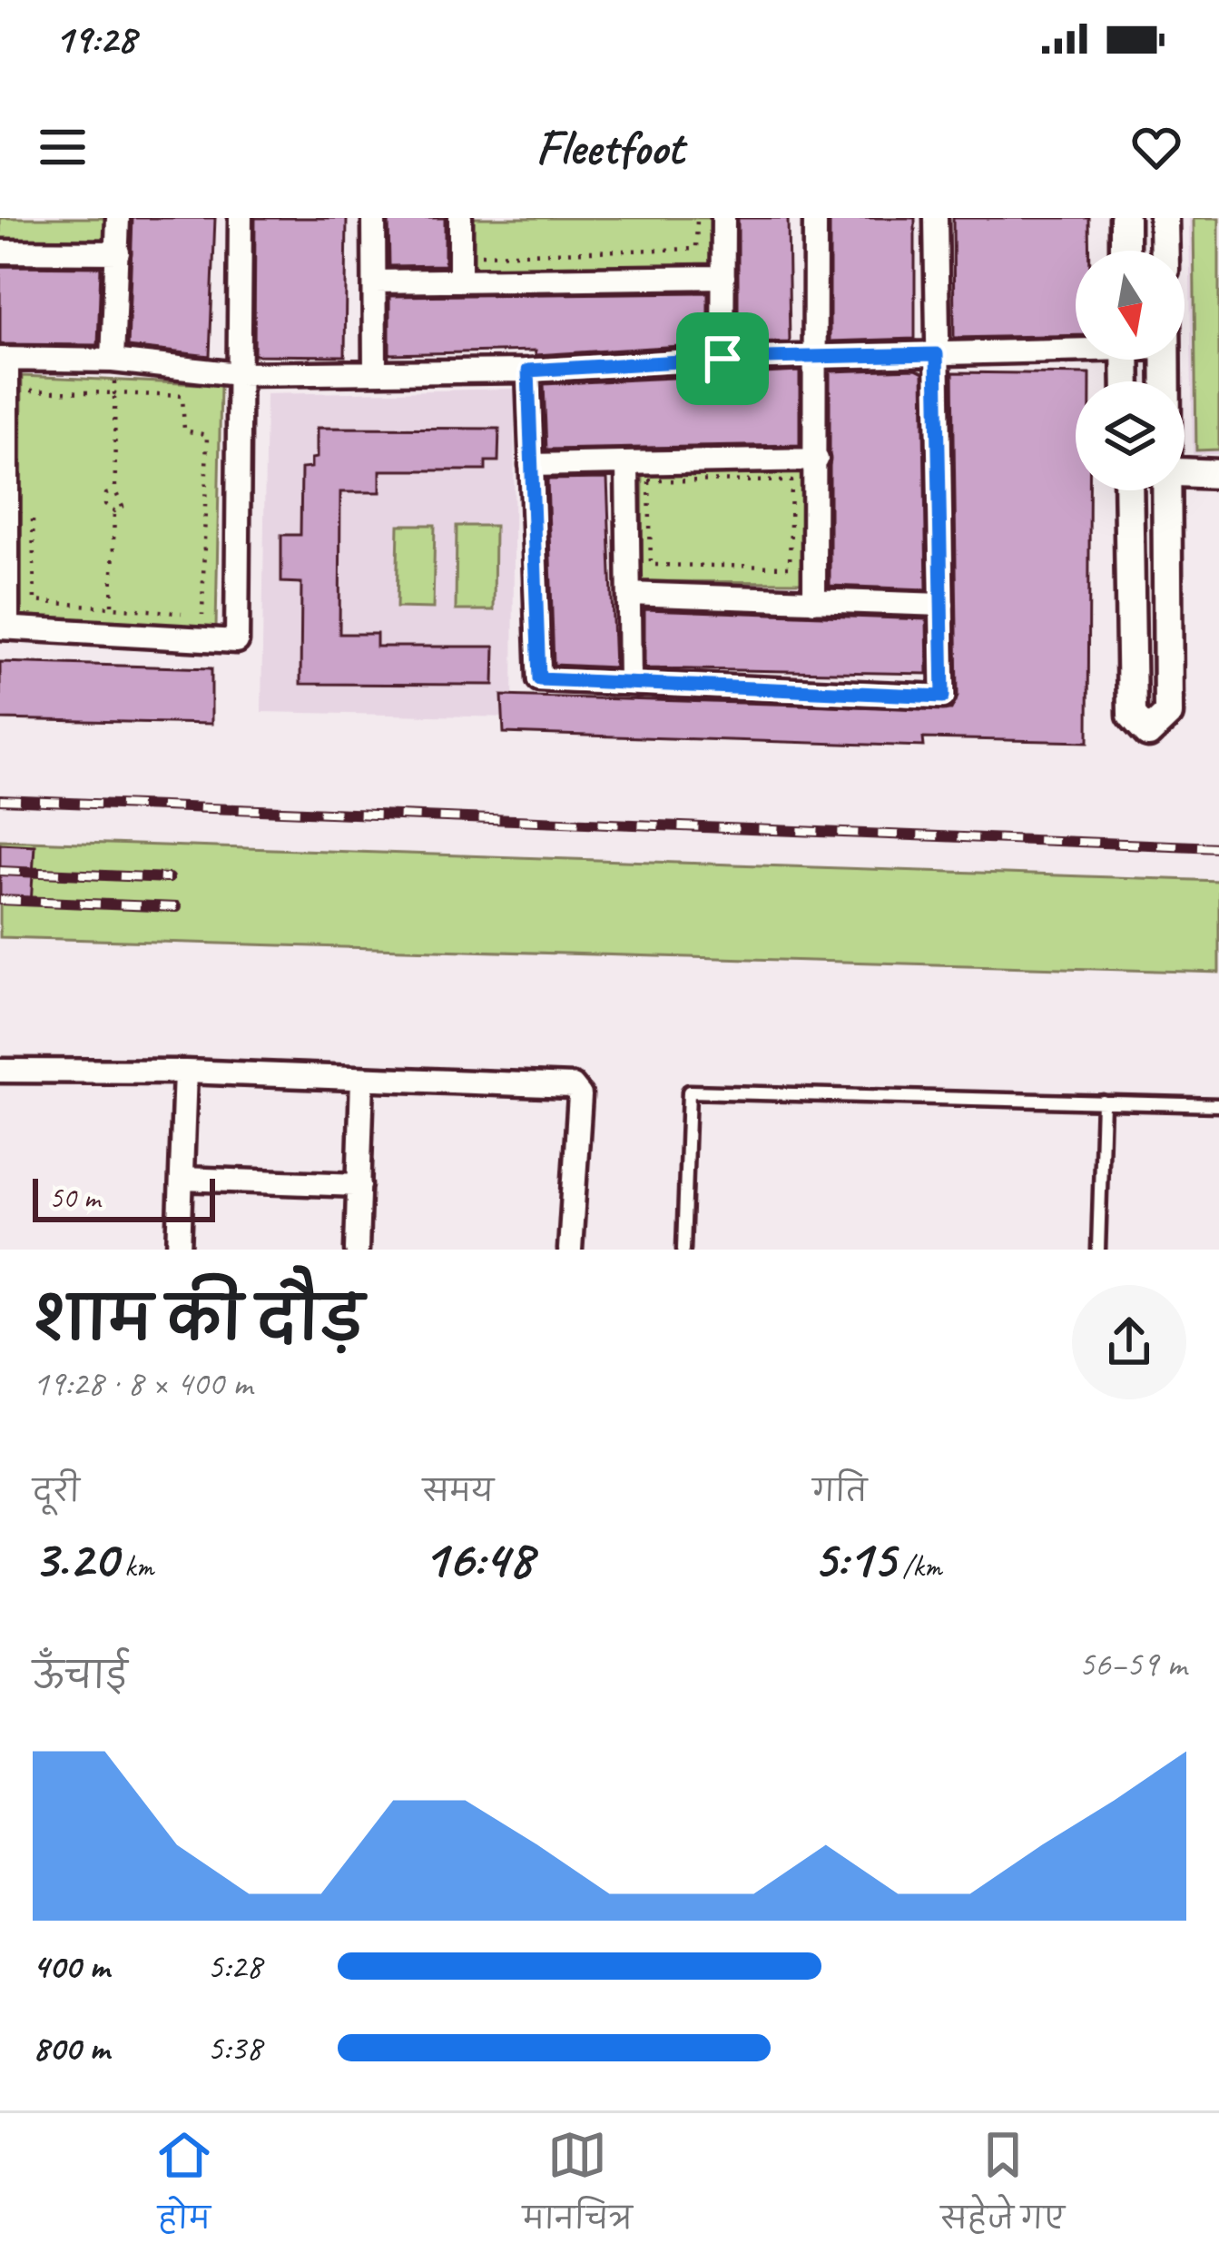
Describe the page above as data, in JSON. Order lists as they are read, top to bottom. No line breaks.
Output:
{"scale_bar":"50 m","north":"bottom","page":{"status":"19:28","header":"Fleetfoot","scale":"50 m","heading":["शाम की दौड़","19:28 · 8 × 400 m"],"stats":[["दूरी","3.20 km"],["समय","16:48"],["गति","5:15 /km"]],"chart":["ऊँचाई","56–59 m"],"list":[{"name":"400 m","note":"5:28"},{"name":"800 m","note":"5:38"}],"tabs":["होम","मानचित्र","सहेजे गए"]}}
